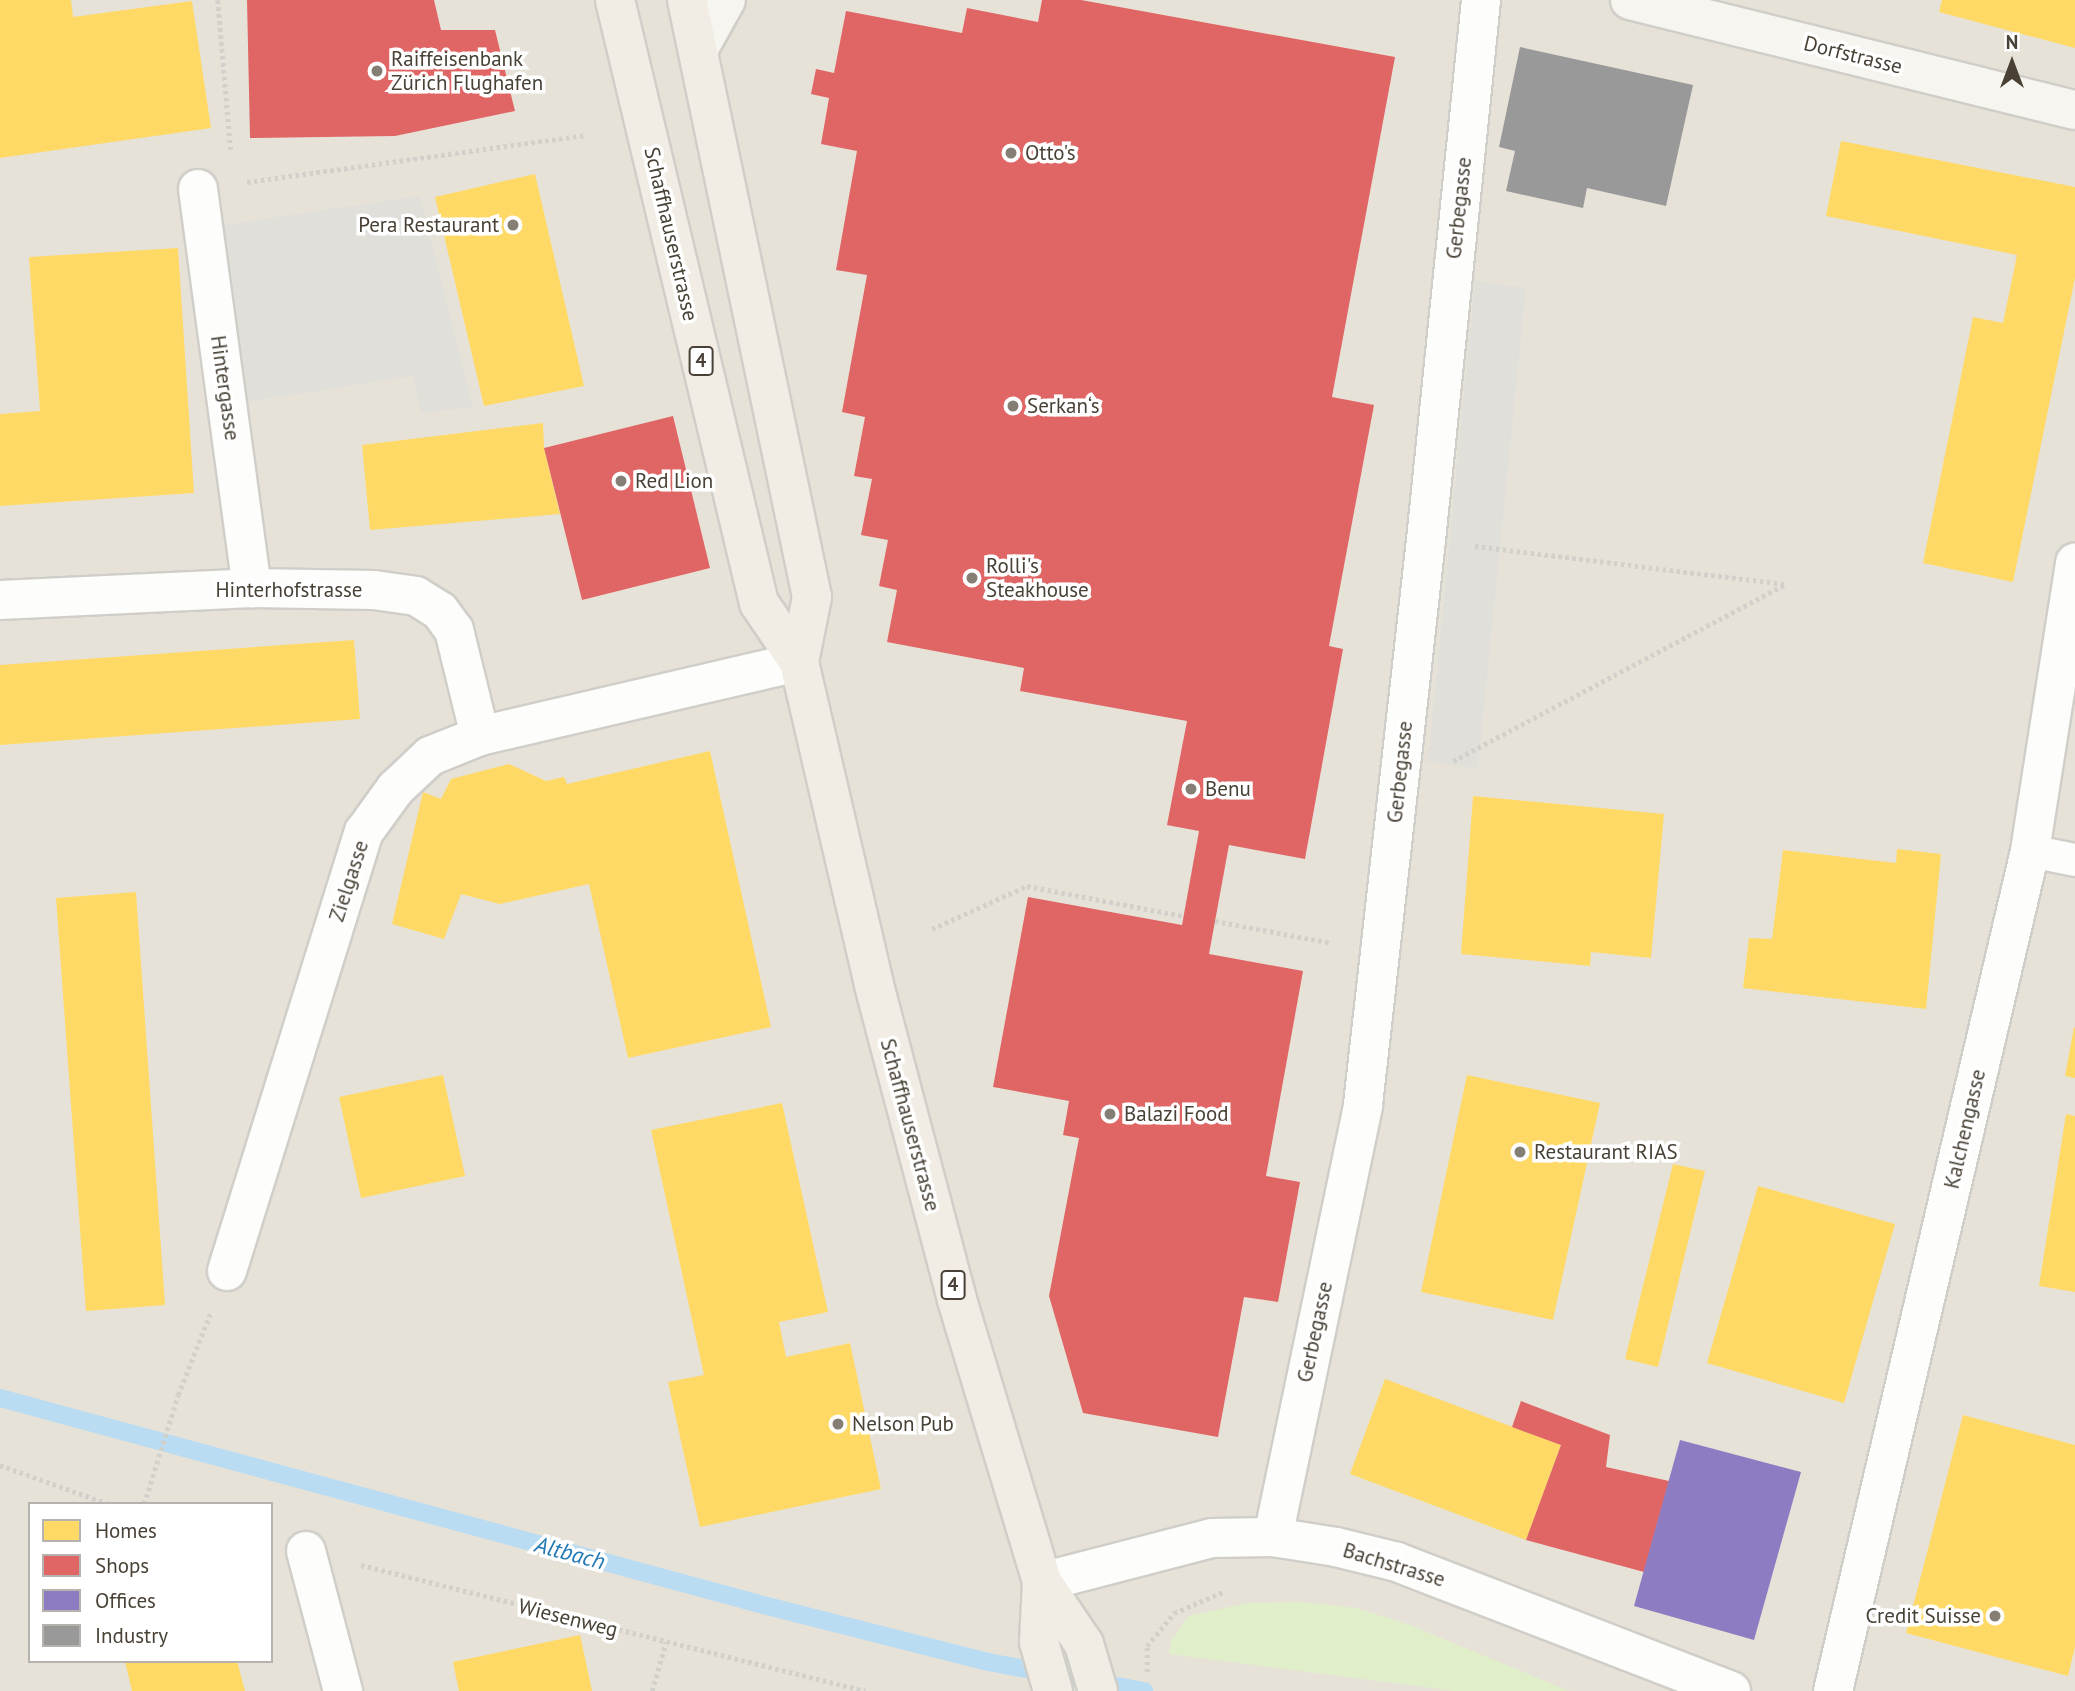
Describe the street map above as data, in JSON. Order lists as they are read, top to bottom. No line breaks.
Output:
{"streets":{"main road":["Dorfstrasse","Schaffhauserstrasse","4"],"street":["Gerbegasse","Hintergasse","Hinterhofstrasse","Zielgasse","Kalchengasse","Bachstrasse"],"path":["Wiesenweg"]},"crossings":[["Gerbegasse","Bachstrasse"],["Schaffhauserstrasse","Zielgasse"],["Schaffhauserstrasse","Bachstrasse"],["Hintergasse","Hinterhofstrasse"],["Hinterhofstrasse","Zielgasse"]],"water":["Altbach"],"places":["Raiffeisenbank Zürich Flughafen","Otto's","Pera Restaurant","Serkan‘s","Red Lion","Rolli's Steakhouse","Benu","Balazi Food","Restaurant RIAS","Nelson Pub","Credit Suisse"],"legend":["Homes","Shops","Offices","Industry"],"north":"top"}
